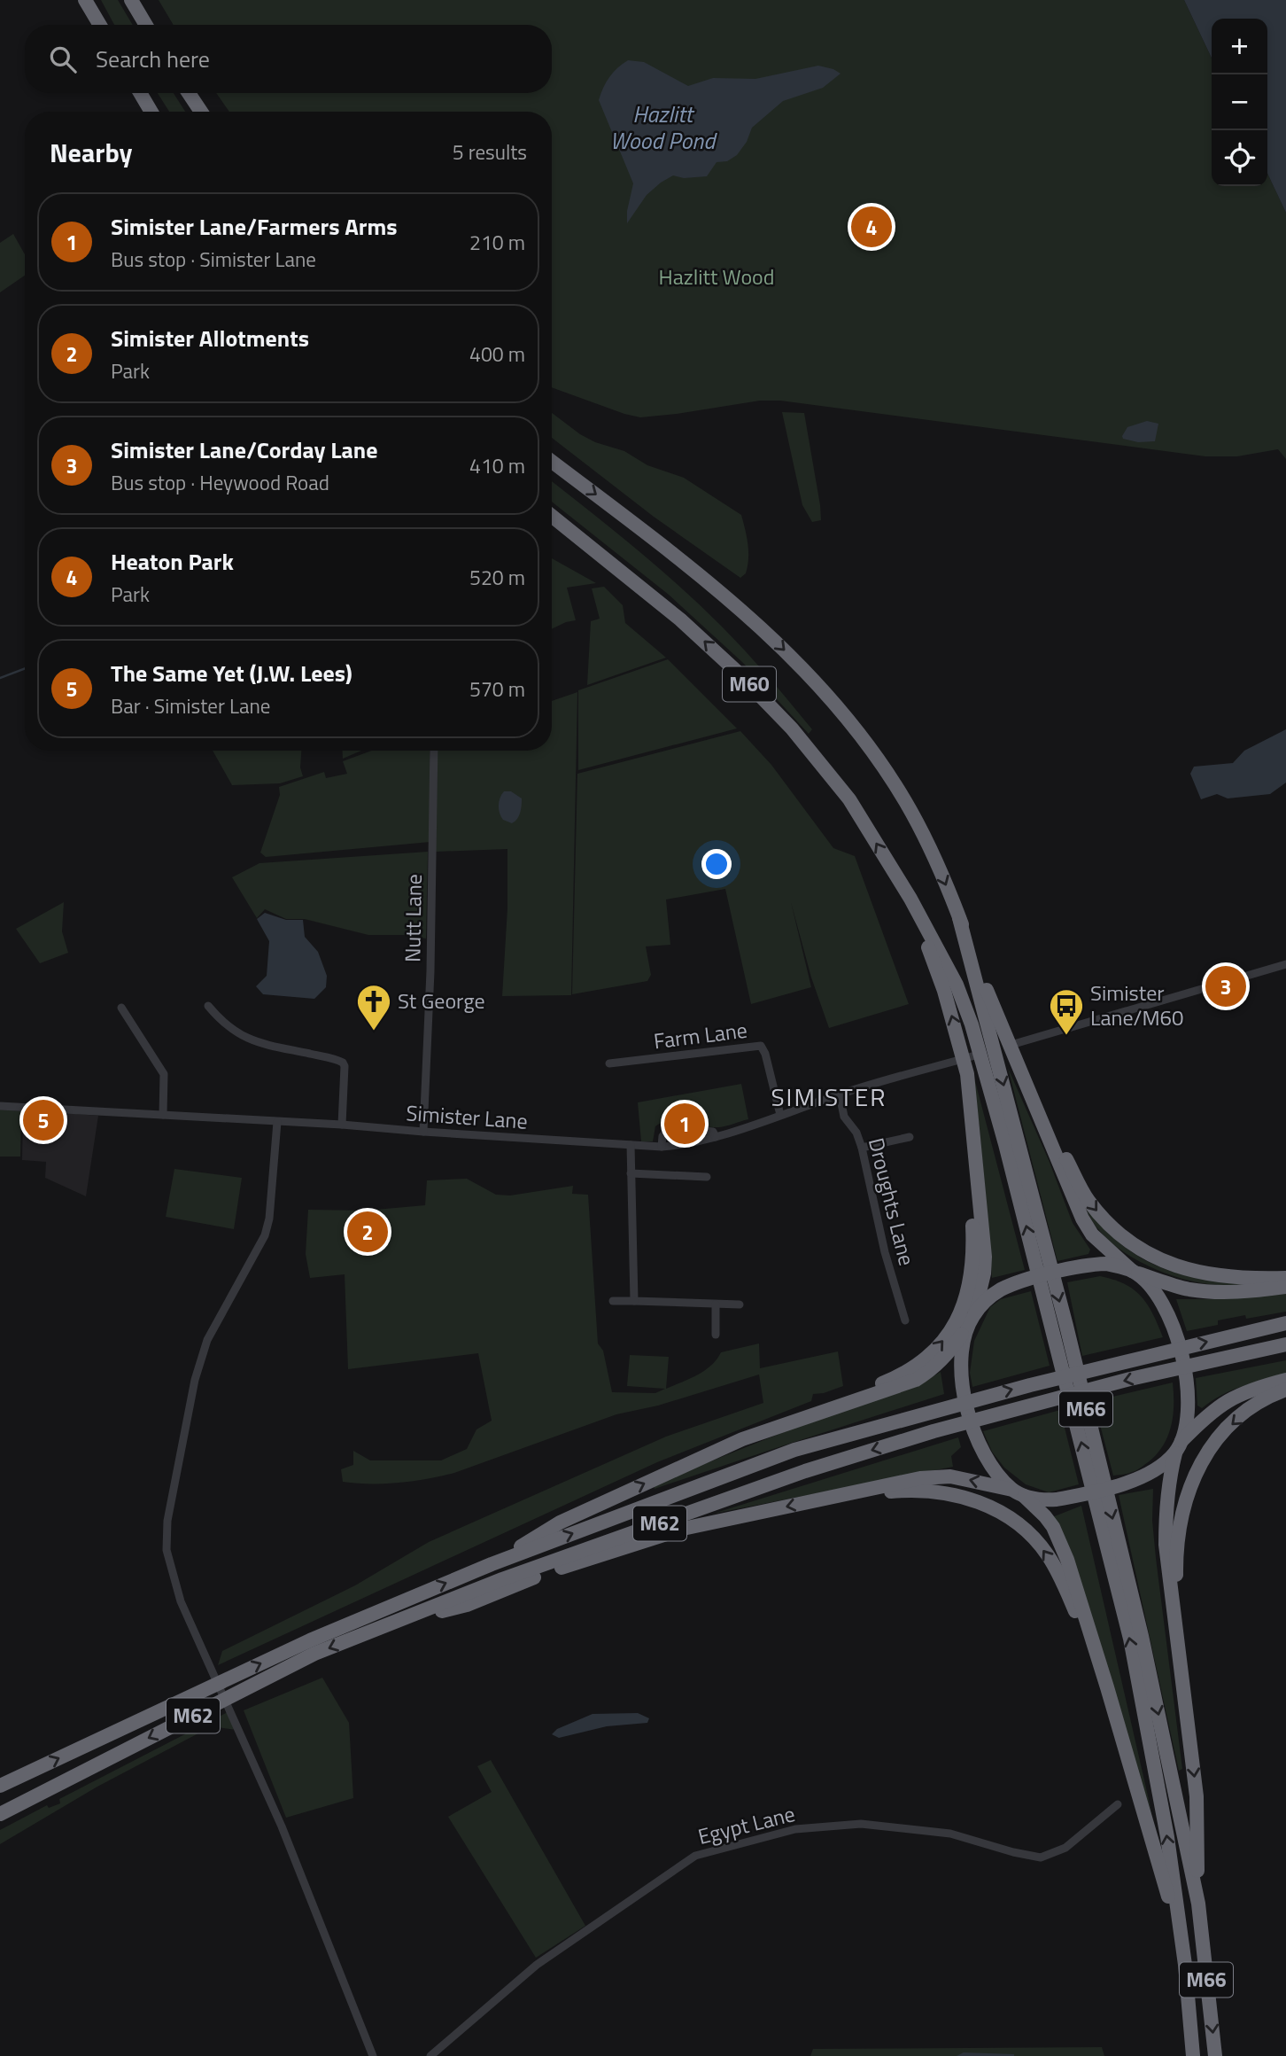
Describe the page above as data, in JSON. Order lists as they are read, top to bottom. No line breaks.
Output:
{"streets":{"highway":["M60","M66","M62"],"street":["Nutt Lane","Farm Lane","Simister Lane","Droughts Lane","Egypt Lane"]},"crossings":[["M60","M66"],["Nutt Lane","Simister Lane"],["Farm Lane","Simister Lane"],["Simister Lane","Droughts Lane"]],"districts":["SIMISTER"],"water":["Hazlitt Wood Pond"],"parks":["Hazlitt Wood"],"places":{"church":["St George"],"bus stop":["Simister Lane/M60"]},"page":{"map_buttons":["+","−"],"search":"Search here","heading":["Nearby","5 results"],"list":[{"mark":"1","name":"Simister Lane/Farmers Arms","note":"Bus stop · Simister Lane","value":"210 m"},{"mark":"2","name":"Simister Allotments","note":"Park","value":"400 m"},{"mark":"3","name":"Simister Lane/Corday Lane","note":"Bus stop · Heywood Road","value":"410 m"},{"mark":"4","name":"Heaton Park","note":"Park","value":"520 m"},{"mark":"5","name":"The Same Yet (J.W. Lees)","note":"Bar · Simister Lane","value":"570 m"}],"pins":["4","3","5","1","2"]}}
